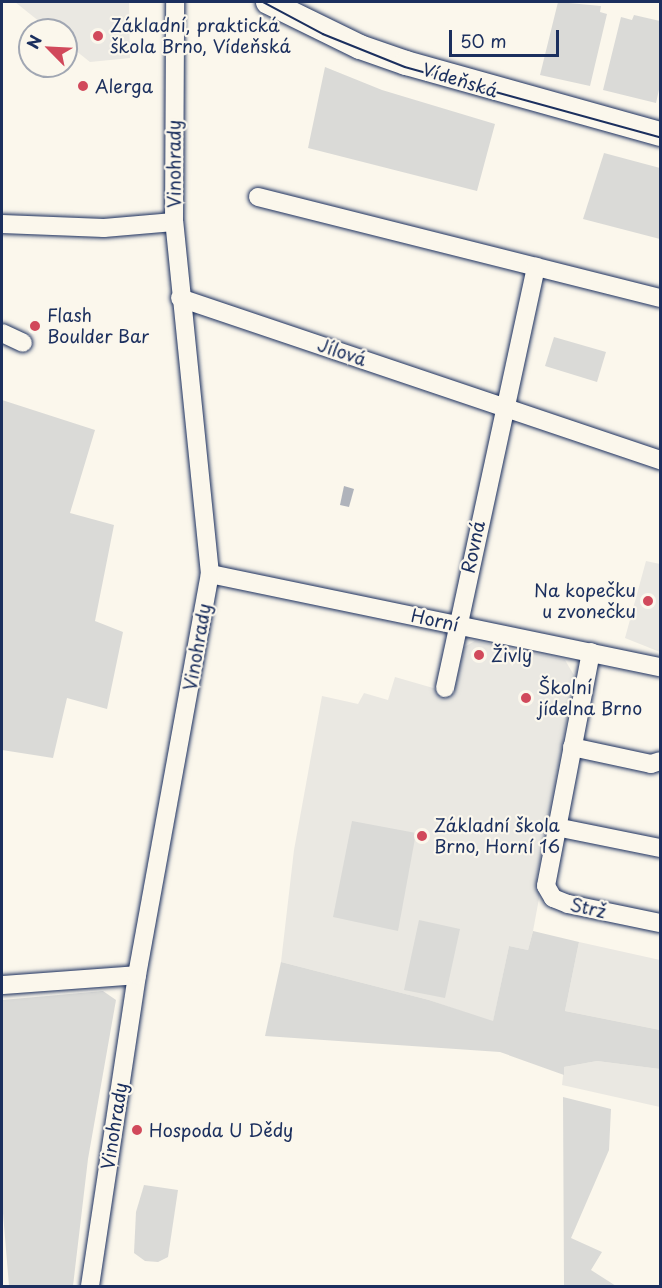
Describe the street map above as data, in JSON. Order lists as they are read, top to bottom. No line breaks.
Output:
{"streets":{"main road":["Vídeňská"],"street":["Vinohrady","Jílová","Rovná","Horní","Strž"]},"crossings":[["Vinohrady","Jílová"],["Vinohrady","Horní"],["Jílová","Rovná"],["Rovná","Horní"],["Horní","Strž"]],"places":["Základní, praktická škola Brno, Vídeňská","Alerga","Flash Boulder Bar","Na kopečku u zvonečku","Živly","Školní jídelna Brno","Základní škola Brno, Horní 16","Hospoda U Dědy"],"scale_bar":"50 m","north":"top left"}
